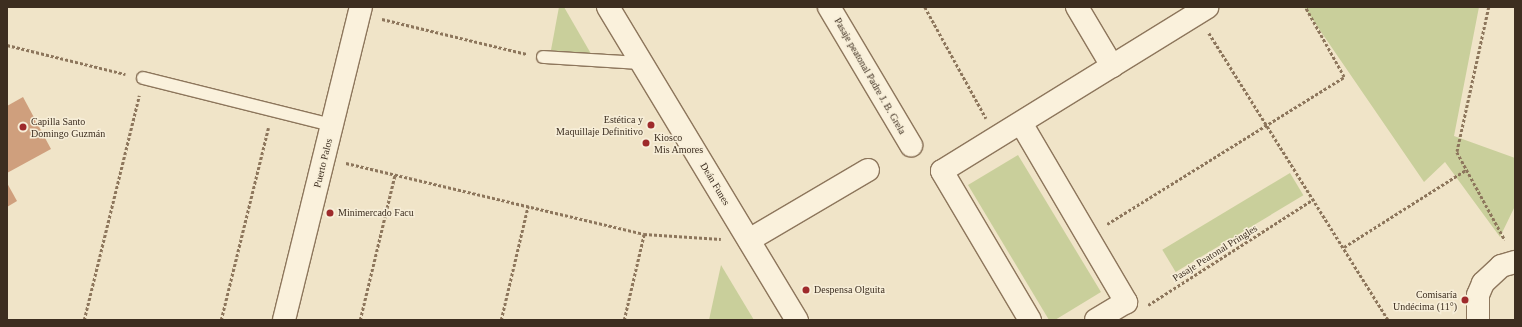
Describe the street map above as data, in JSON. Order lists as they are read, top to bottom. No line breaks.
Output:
{"streets":{"street":["Pasaje peatonal Padre J. B. Grela","Puerto Palos","Deán Funes"],"path":["Pasaje Peatonal Pringles"]},"places":["Estética y Maquillaje Definitivo","Capilla Santo Domingo Guzmán","Kiosco Mis Amores","Minimercado Facu","Despensa Olguita","Comisaría Undécima (11°)"]}
